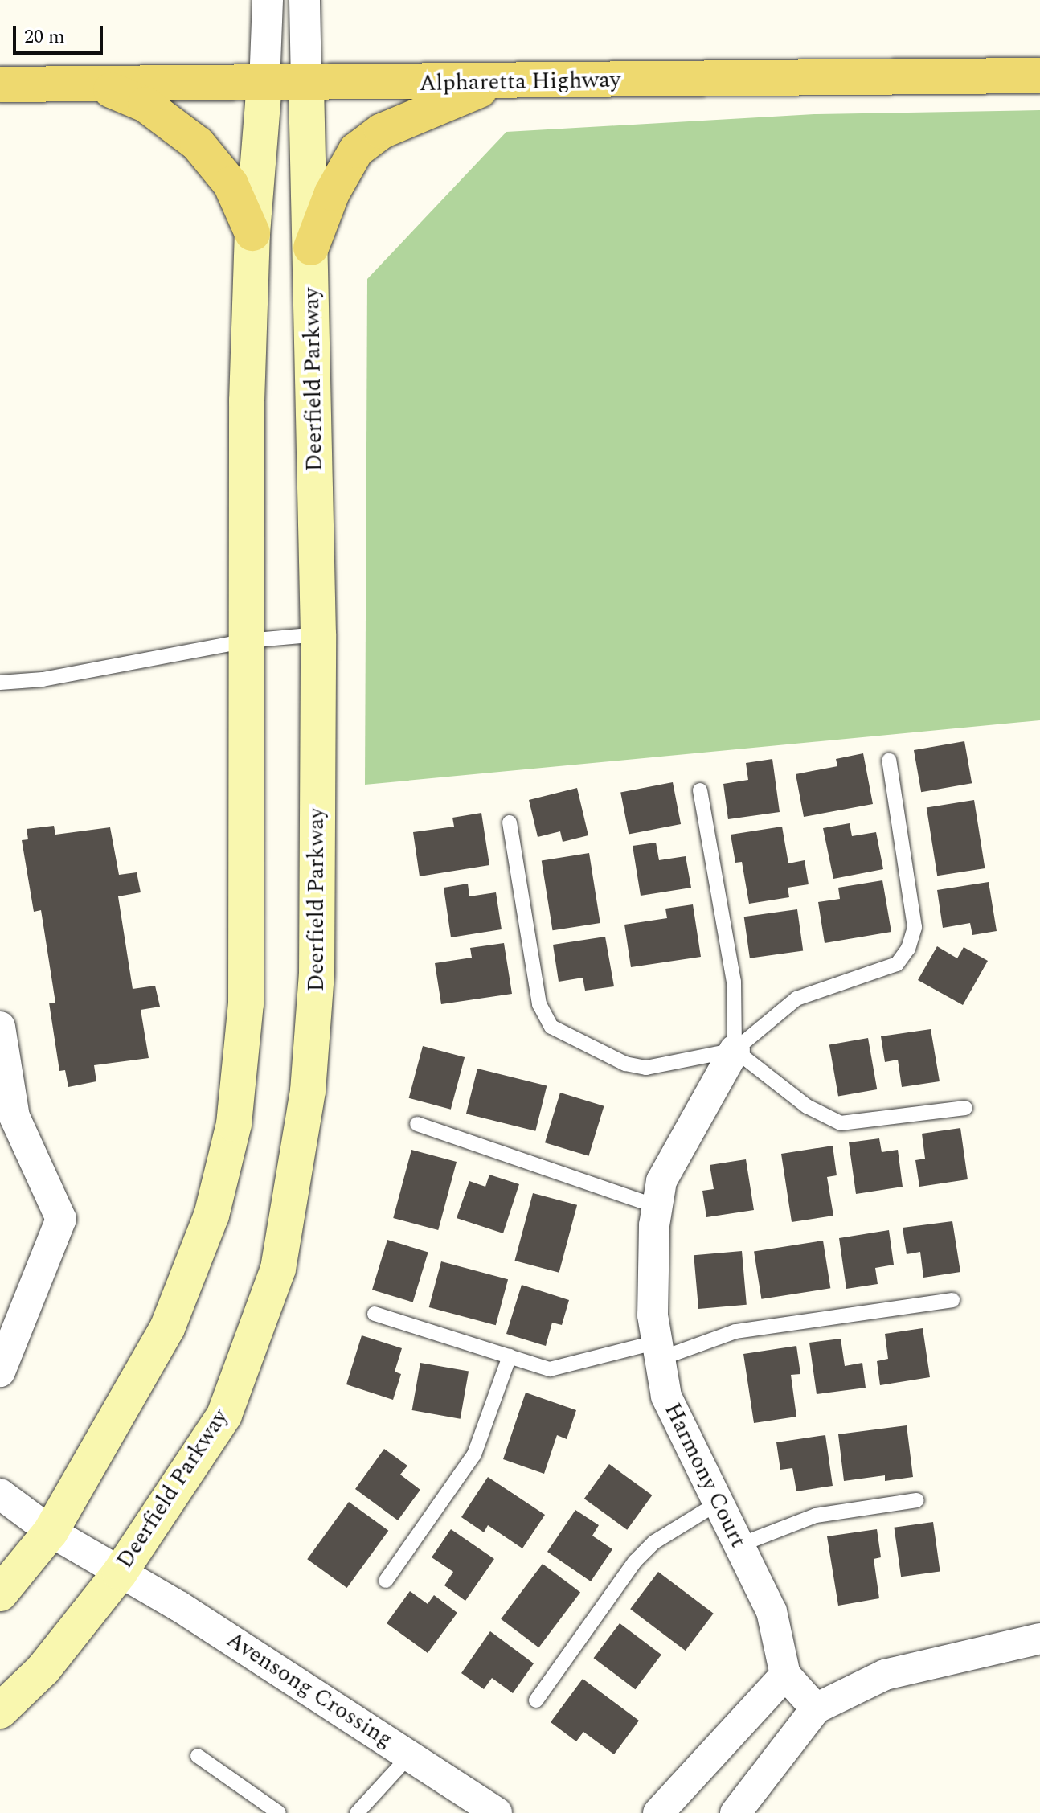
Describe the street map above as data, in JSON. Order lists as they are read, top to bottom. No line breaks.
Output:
{"streets":{"main road":["Alpharetta Highway","Deerfield Parkway"],"street":["Harmony Court","Avensong Crossing"]},"crossings":[["Alpharetta Highway","Deerfield Parkway"],["Deerfield Parkway","Avensong Crossing"]],"scale_bar":"20 m"}
